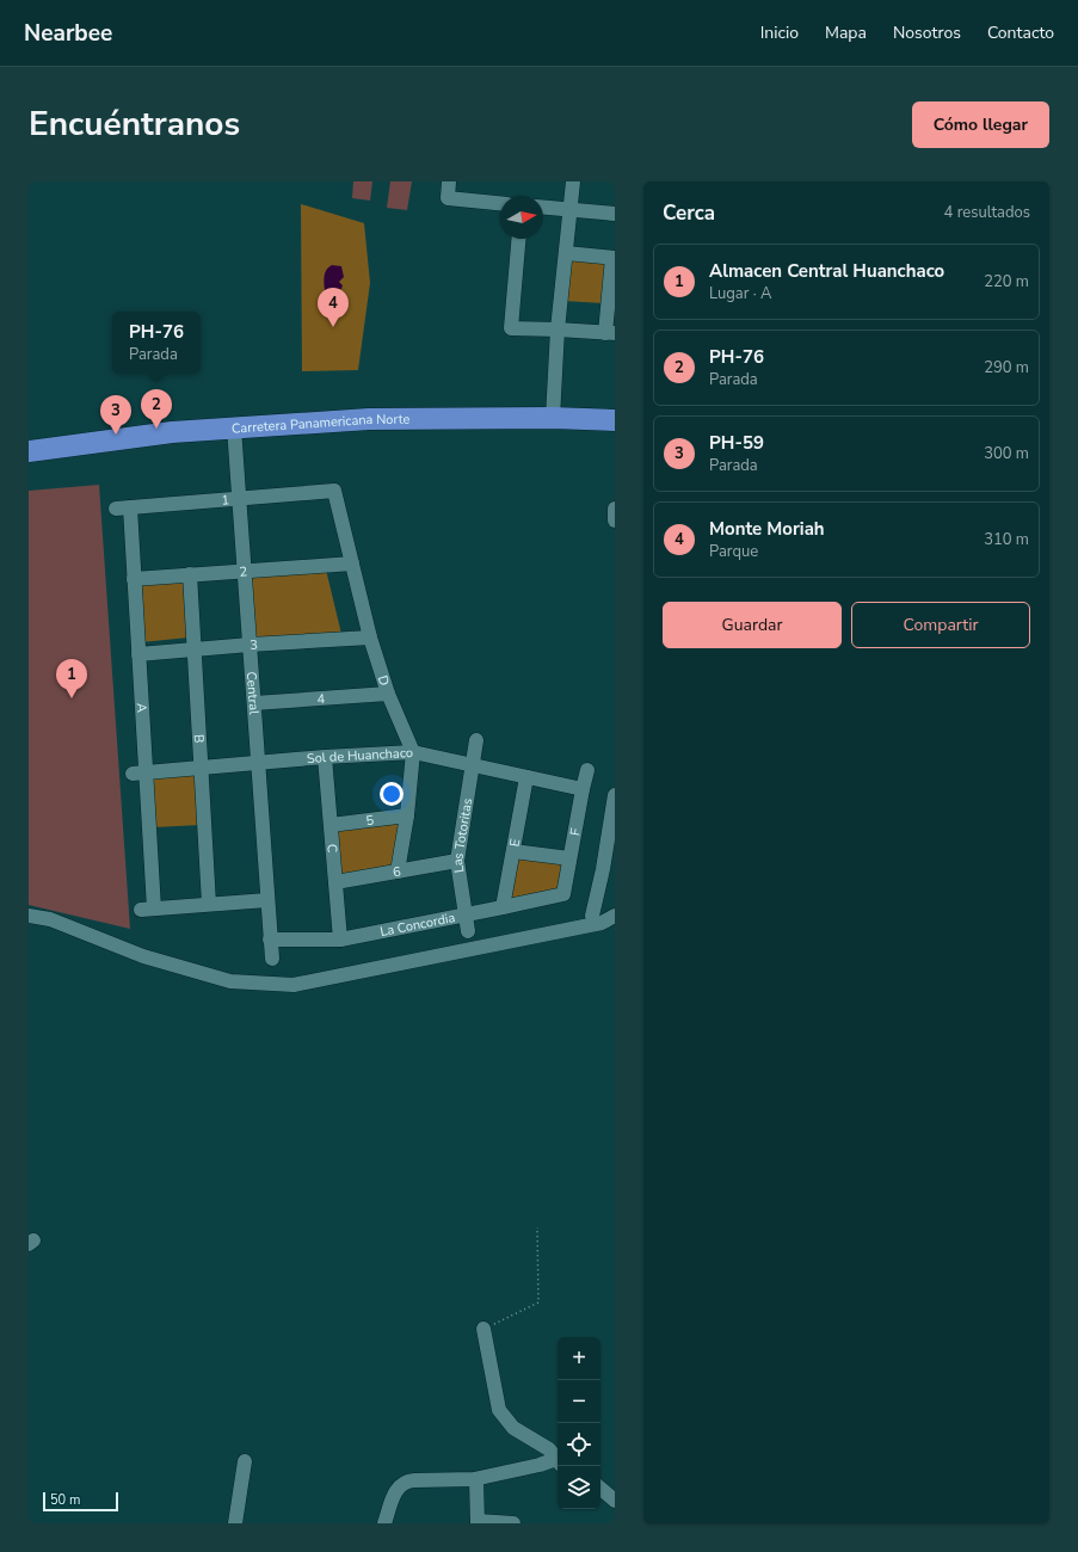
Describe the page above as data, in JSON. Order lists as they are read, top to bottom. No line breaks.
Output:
{"streets":{"highway":["Carretera Panamericana Norte"],"street":["1","2","3","D","Central","4","A","B","Sol de Huanchaco","5","F","Las Totoritas","E","C","6","La Concordia"]},"crossings":[["Carretera Panamericana Norte","Central"],["1","D"],["1","Central"],["1","A"],["2","D"],["2","Central"],["2","A"],["2","B"],["3","D"],["3","Central"],["3","A"],["3","B"],["D","4"],["D","Sol de Huanchaco"],["D","5"],["D","6"],["Central","4"],["Central","Sol de Huanchaco"],["Central","La Concordia"],["A","B"],["A","Sol de Huanchaco"],["B","Sol de Huanchaco"],["Sol de Huanchaco","F"],["Sol de Huanchaco","Las Totoritas"],["Sol de Huanchaco","E"],["Sol de Huanchaco","C"],["5","C"],["F","La Concordia"],["Las Totoritas","6"],["Las Totoritas","La Concordia"],["E","La Concordia"],["C","6"],["C","La Concordia"]],"scale_bar":"50 m","north":"right","page":{"header":"Nearbee","nav":["Inicio","Mapa","Nosotros","Contacto"],"title":"Encuéntranos","buttons":["Cómo llegar",["Guardar","Compartir"]],"heading":["Cerca","4 resultados"],"list":[{"mark":"1","name":"Almacen Central Huanchaco","note":"Lugar · A","value":"220 m"},{"mark":"2","name":"PH-76","note":"Parada","value":"290 m"},{"mark":"3","name":"PH-59","note":"Parada","value":"300 m"},{"mark":"4","name":"Monte Moriah","note":"Parque","value":"310 m"}],"pins":["4","2","3","1"],"popup":["PH-76","Parada"],"map_buttons":["+","−"],"scale":"50 m"}}
